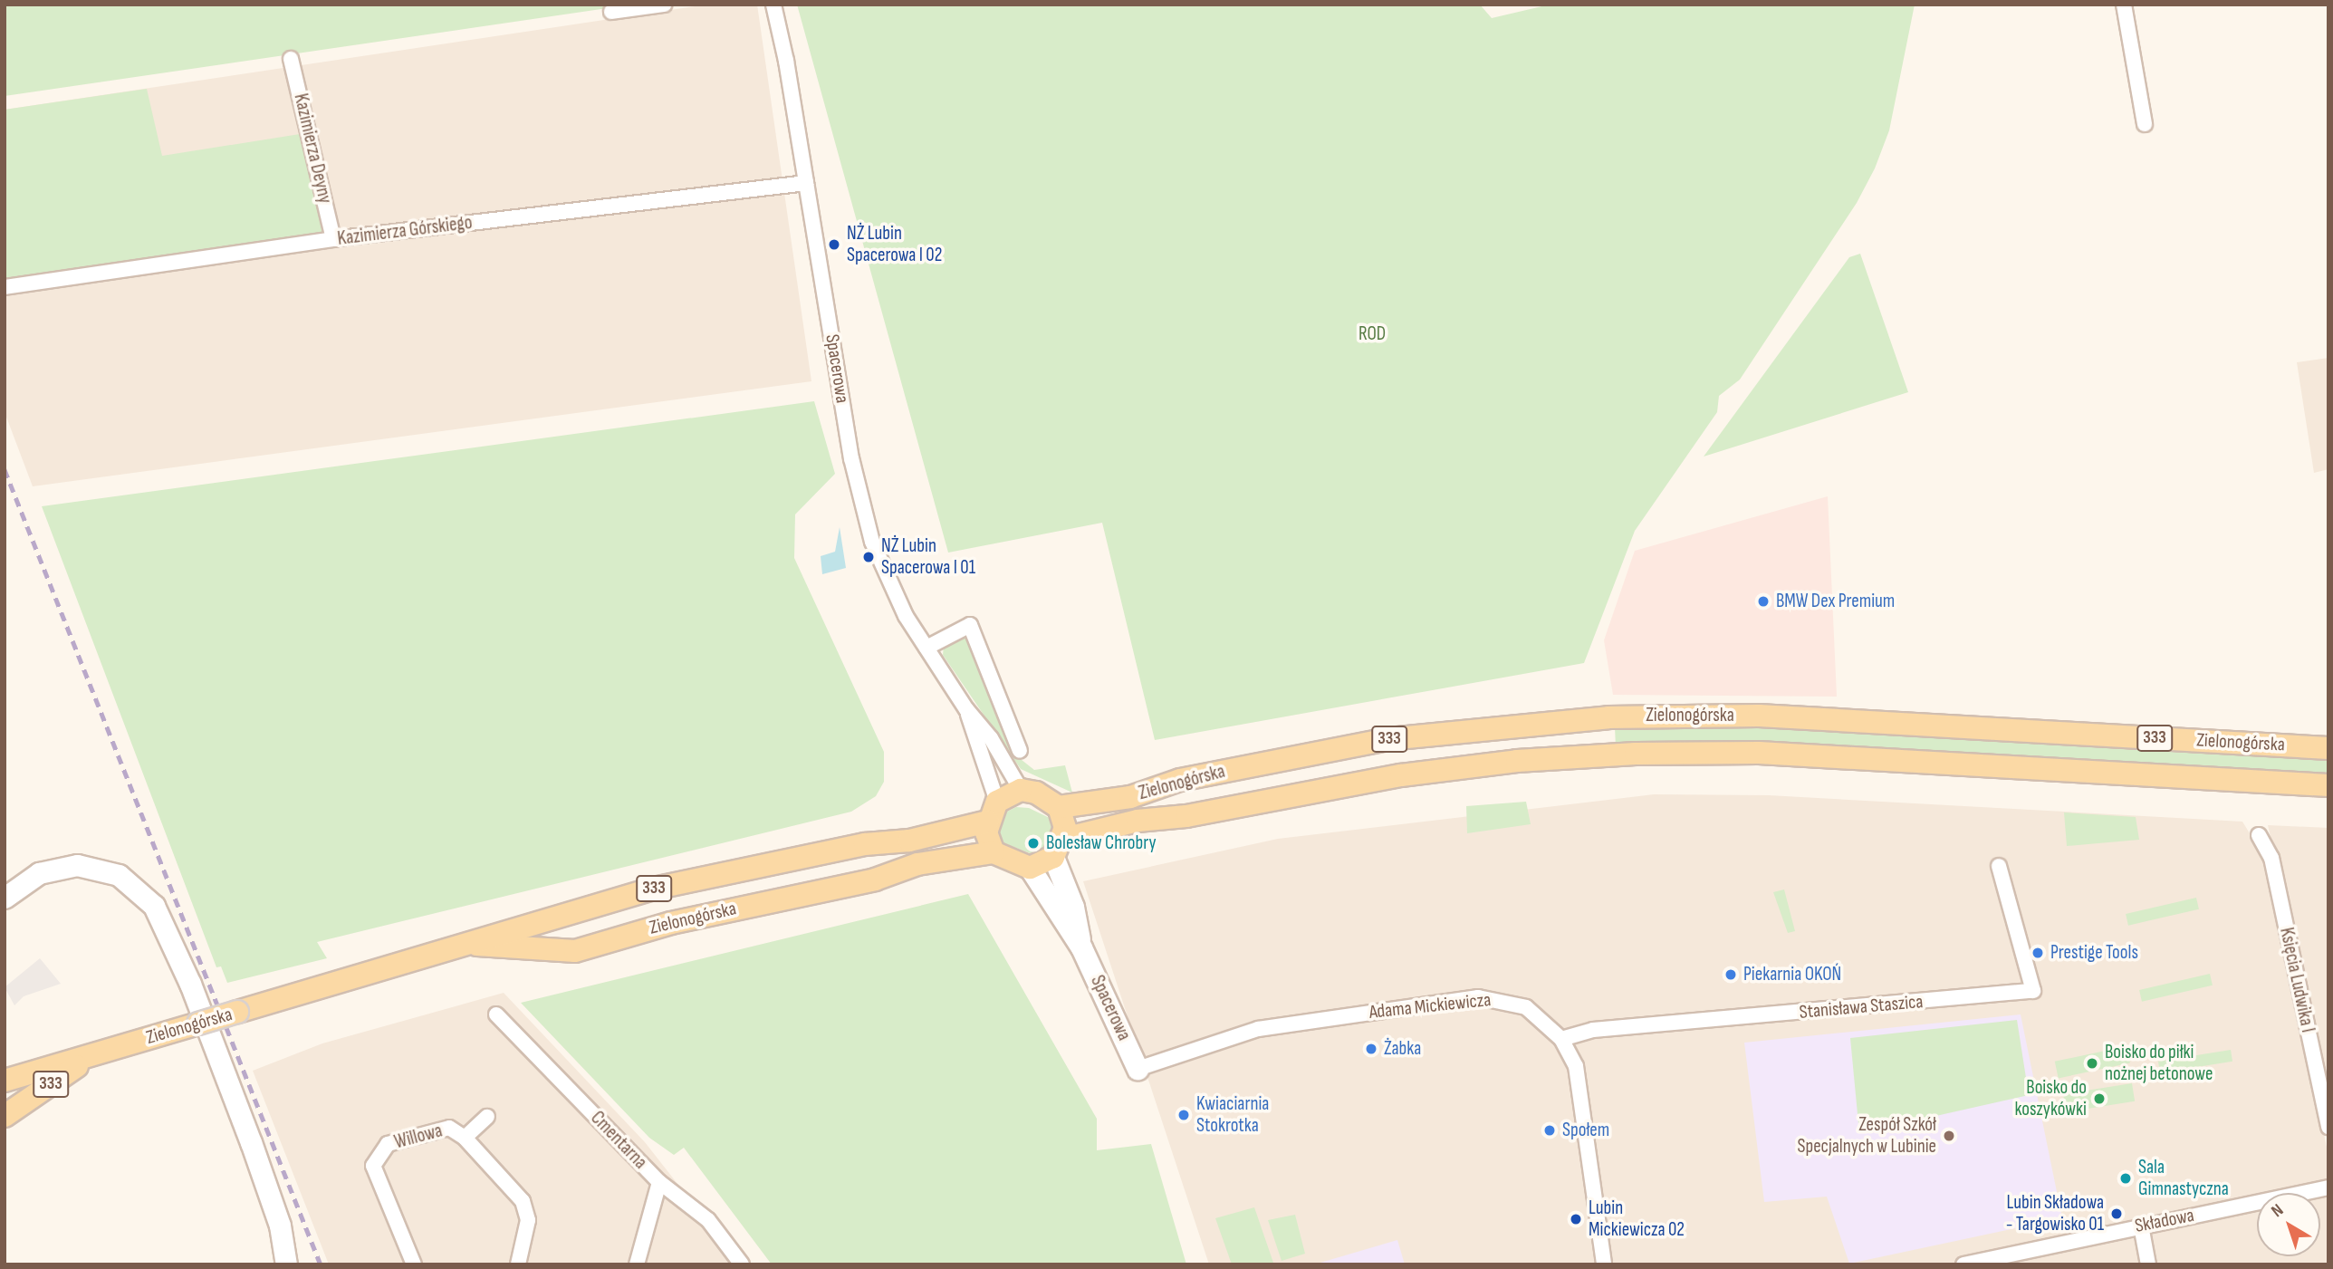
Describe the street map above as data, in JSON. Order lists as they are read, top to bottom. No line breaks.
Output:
{"streets":{"main road":["Zielonogórska","333"],"street":["Kazimierza Deyny","Kazimierza Górskiego","Spacerowa","Księcia Ludwika I","Adama Mickiewicza","Stanisława Staszica","Willowa","Cmentarna","Składowa"]},"crossings":[["Kazimierza Deyny","Kazimierza Górskiego"],["Kazimierza Górskiego","Spacerowa"],["Spacerowa","Zielonogórska"],["Spacerowa","333"],["Spacerowa","Adama Mickiewicza"],["Zielonogórska","333"],["Adama Mickiewicza","Stanisława Staszica"]],"parks":["ROD"],"places":["NŻ Lubin Spacerowa I 02","NŻ Lubin Spacerowa I 01","BMW Dex Premium","Bolesław Chrobry","Prestige Tools","Piekarnia OKOŃ","Żabka","Boisko do piłki nożnej betonowe","Boisko do koszykówki","Kwiaciarnia Stokrotka","Społem","Zespół Szkół Specjalnych w Lubinie","Sala Gimnastyczna","Lubin Składowa - Targowisko 01","Lubin Mickiewicza 02"],"north":"top left"}
